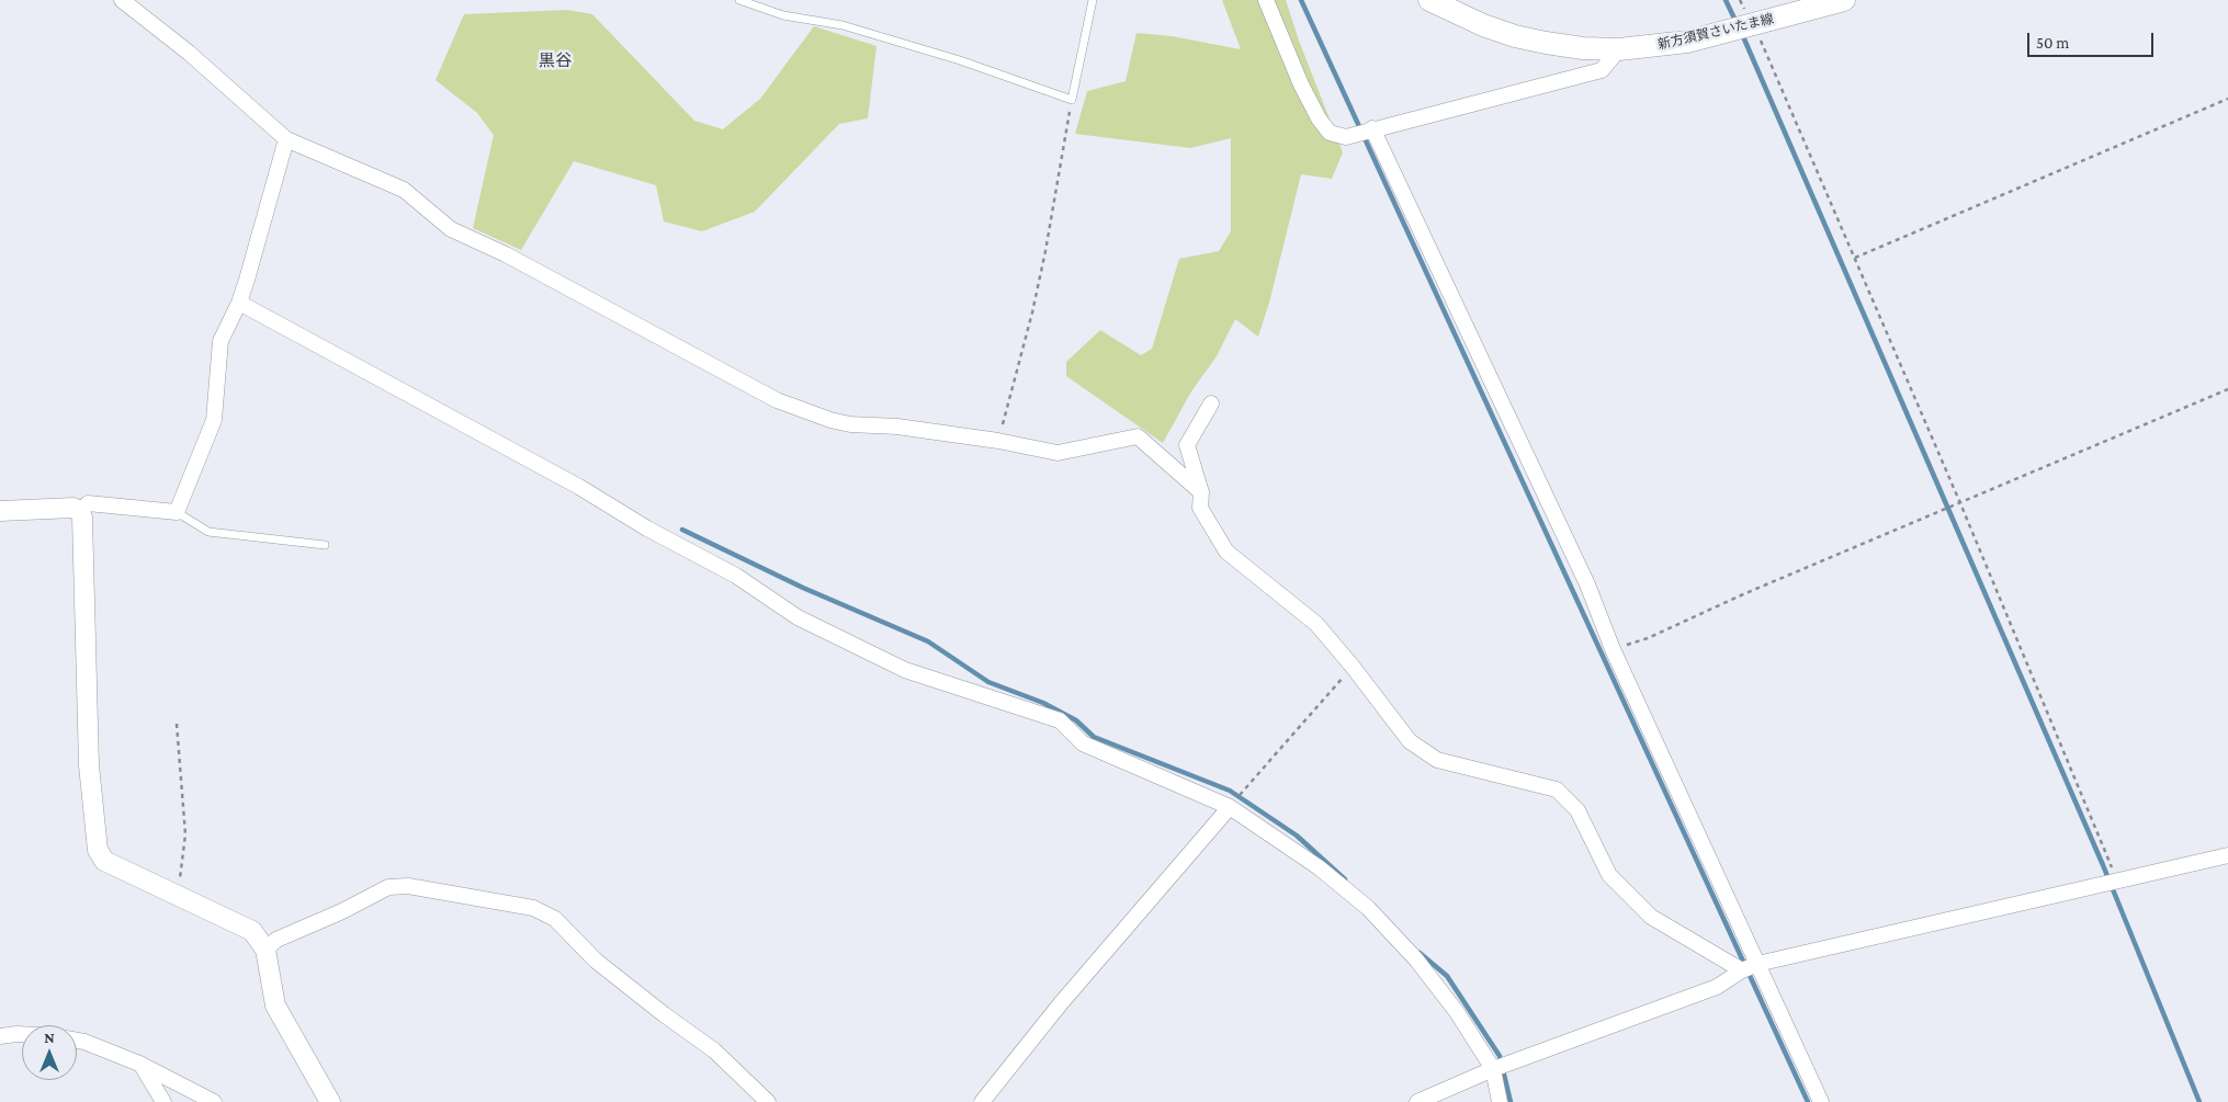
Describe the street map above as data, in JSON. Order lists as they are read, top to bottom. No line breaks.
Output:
{"streets":{"main road":["新方須賀さいたま線"]},"districts":["黒谷"],"scale_bar":"50 m","north":"top"}
